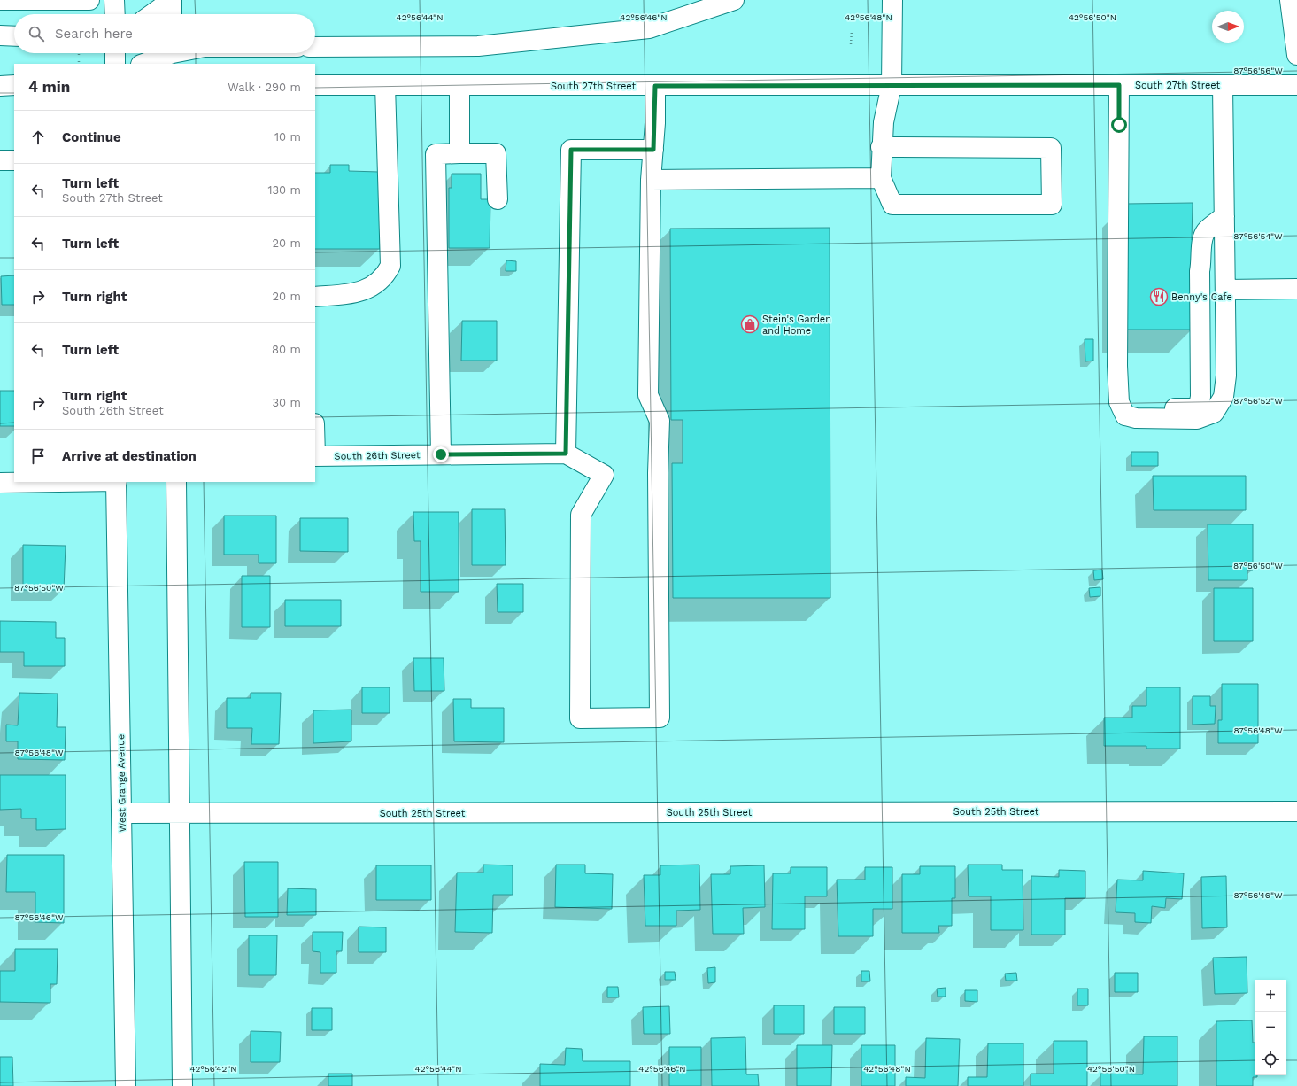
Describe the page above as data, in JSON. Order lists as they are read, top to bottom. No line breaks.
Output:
{"streets":{"street":["South 27th Street","South 26th Street","West Grange Avenue","South 25th Street"]},"crossings":[["West Grange Avenue","South 25th Street"]],"places":{"restaurant":["Benny's Cafe"],"shop":["Stein's Garden and Home"]},"north":"right","page":{"search":"Search here","heading":["4 min","Walk · 290 m"],"list":[["Continue","10 m"],["Turn left","South 27th Street","130 m"],["Turn left","20 m"],["Turn right","20 m"],["Turn left","80 m"],["Turn right","South 26th Street","30 m"],"Arrive at destination"],"map_buttons":["+","−"]},"coordinates":["42°56'44\"N","42°56'46\"N","42°56'48\"N","42°56'50\"N","87°56'56\"W","87°56'54\"W","87°56'52\"W","87°56'50\"W","87°56'48\"W","87°56'46\"W","42°56'42\"N"]}
